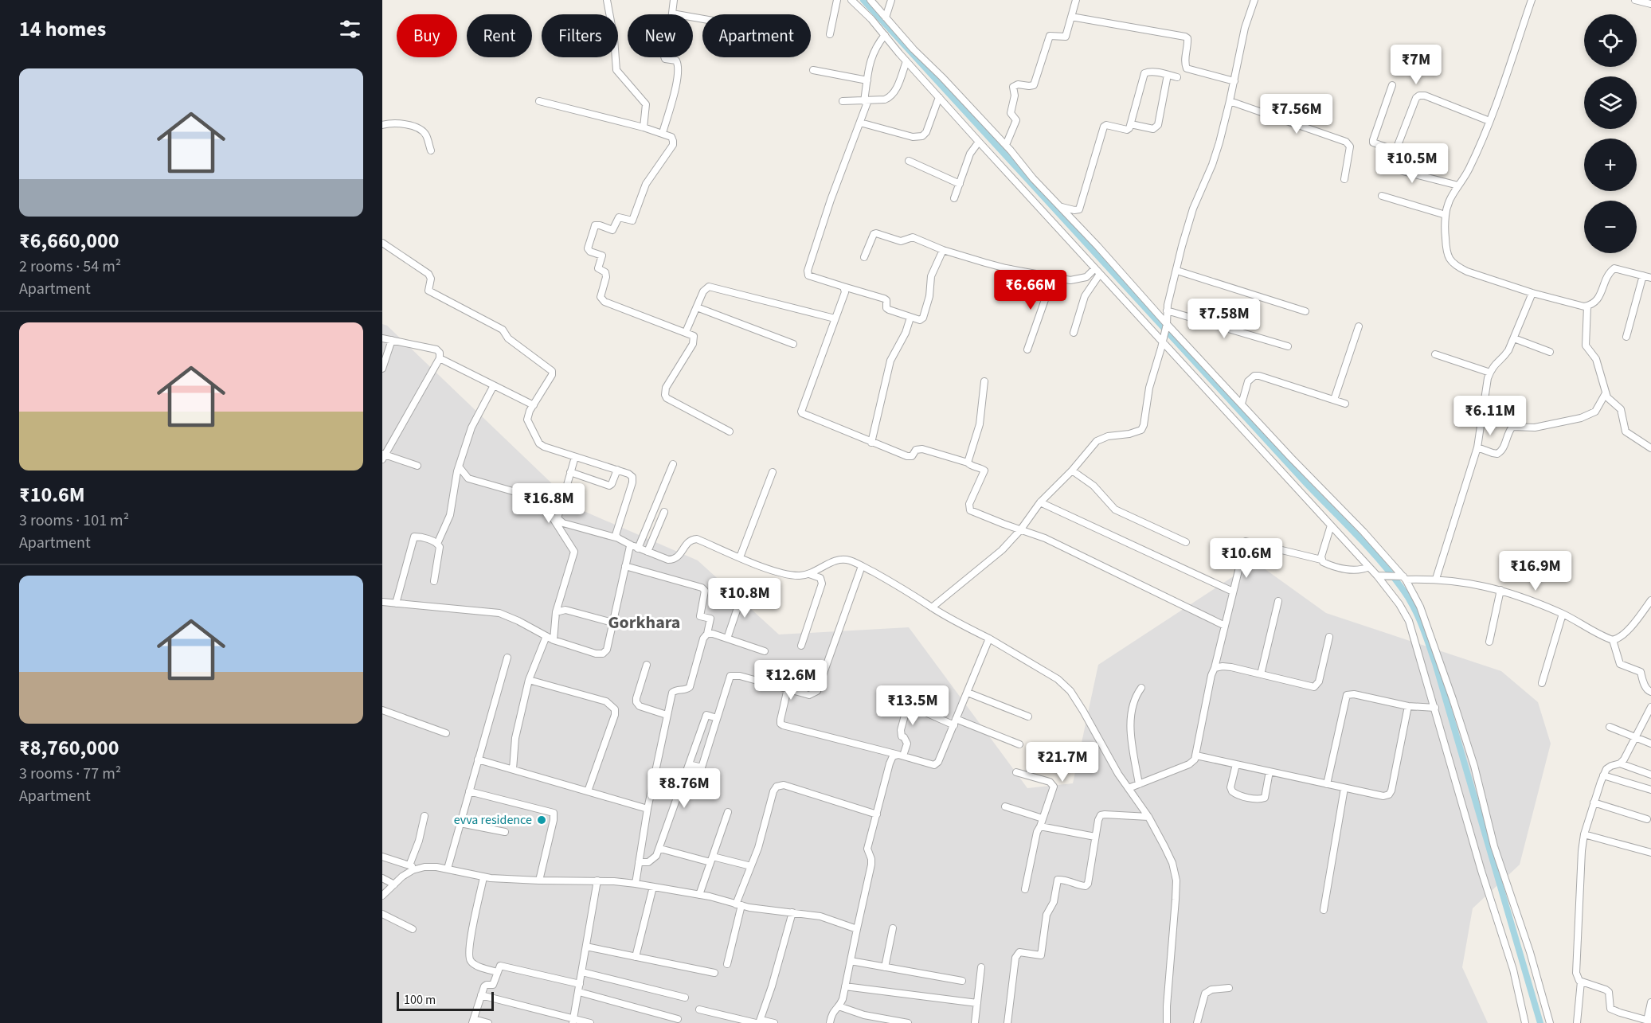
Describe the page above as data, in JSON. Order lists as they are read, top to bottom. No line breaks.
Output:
{"districts":["Gorkhara"],"places":["evva residence"],"scale_bar":"100 m","page":{"heading":"14 homes","map_buttons":["+","−"],"chip":["Buy","Rent","Filters","New","Apartment"],"price":["₹7M","₹7.56M","₹10.5M","₹6.66M","₹7.58M","₹6.11M","₹16.8M","₹10.6M","₹16.9M","₹10.8M","₹12.6M","₹13.5M","₹21.7M","₹8.76M"],"list":[{"name":"₹6,660,000","note":"2 rooms · 54 m² · Apartment"},{"name":"₹10.6M","note":"3 rooms · 101 m² · Apartment"},{"name":"₹8,760,000","note":"3 rooms · 77 m² · Apartment"}],"scale":"100 m"}}
